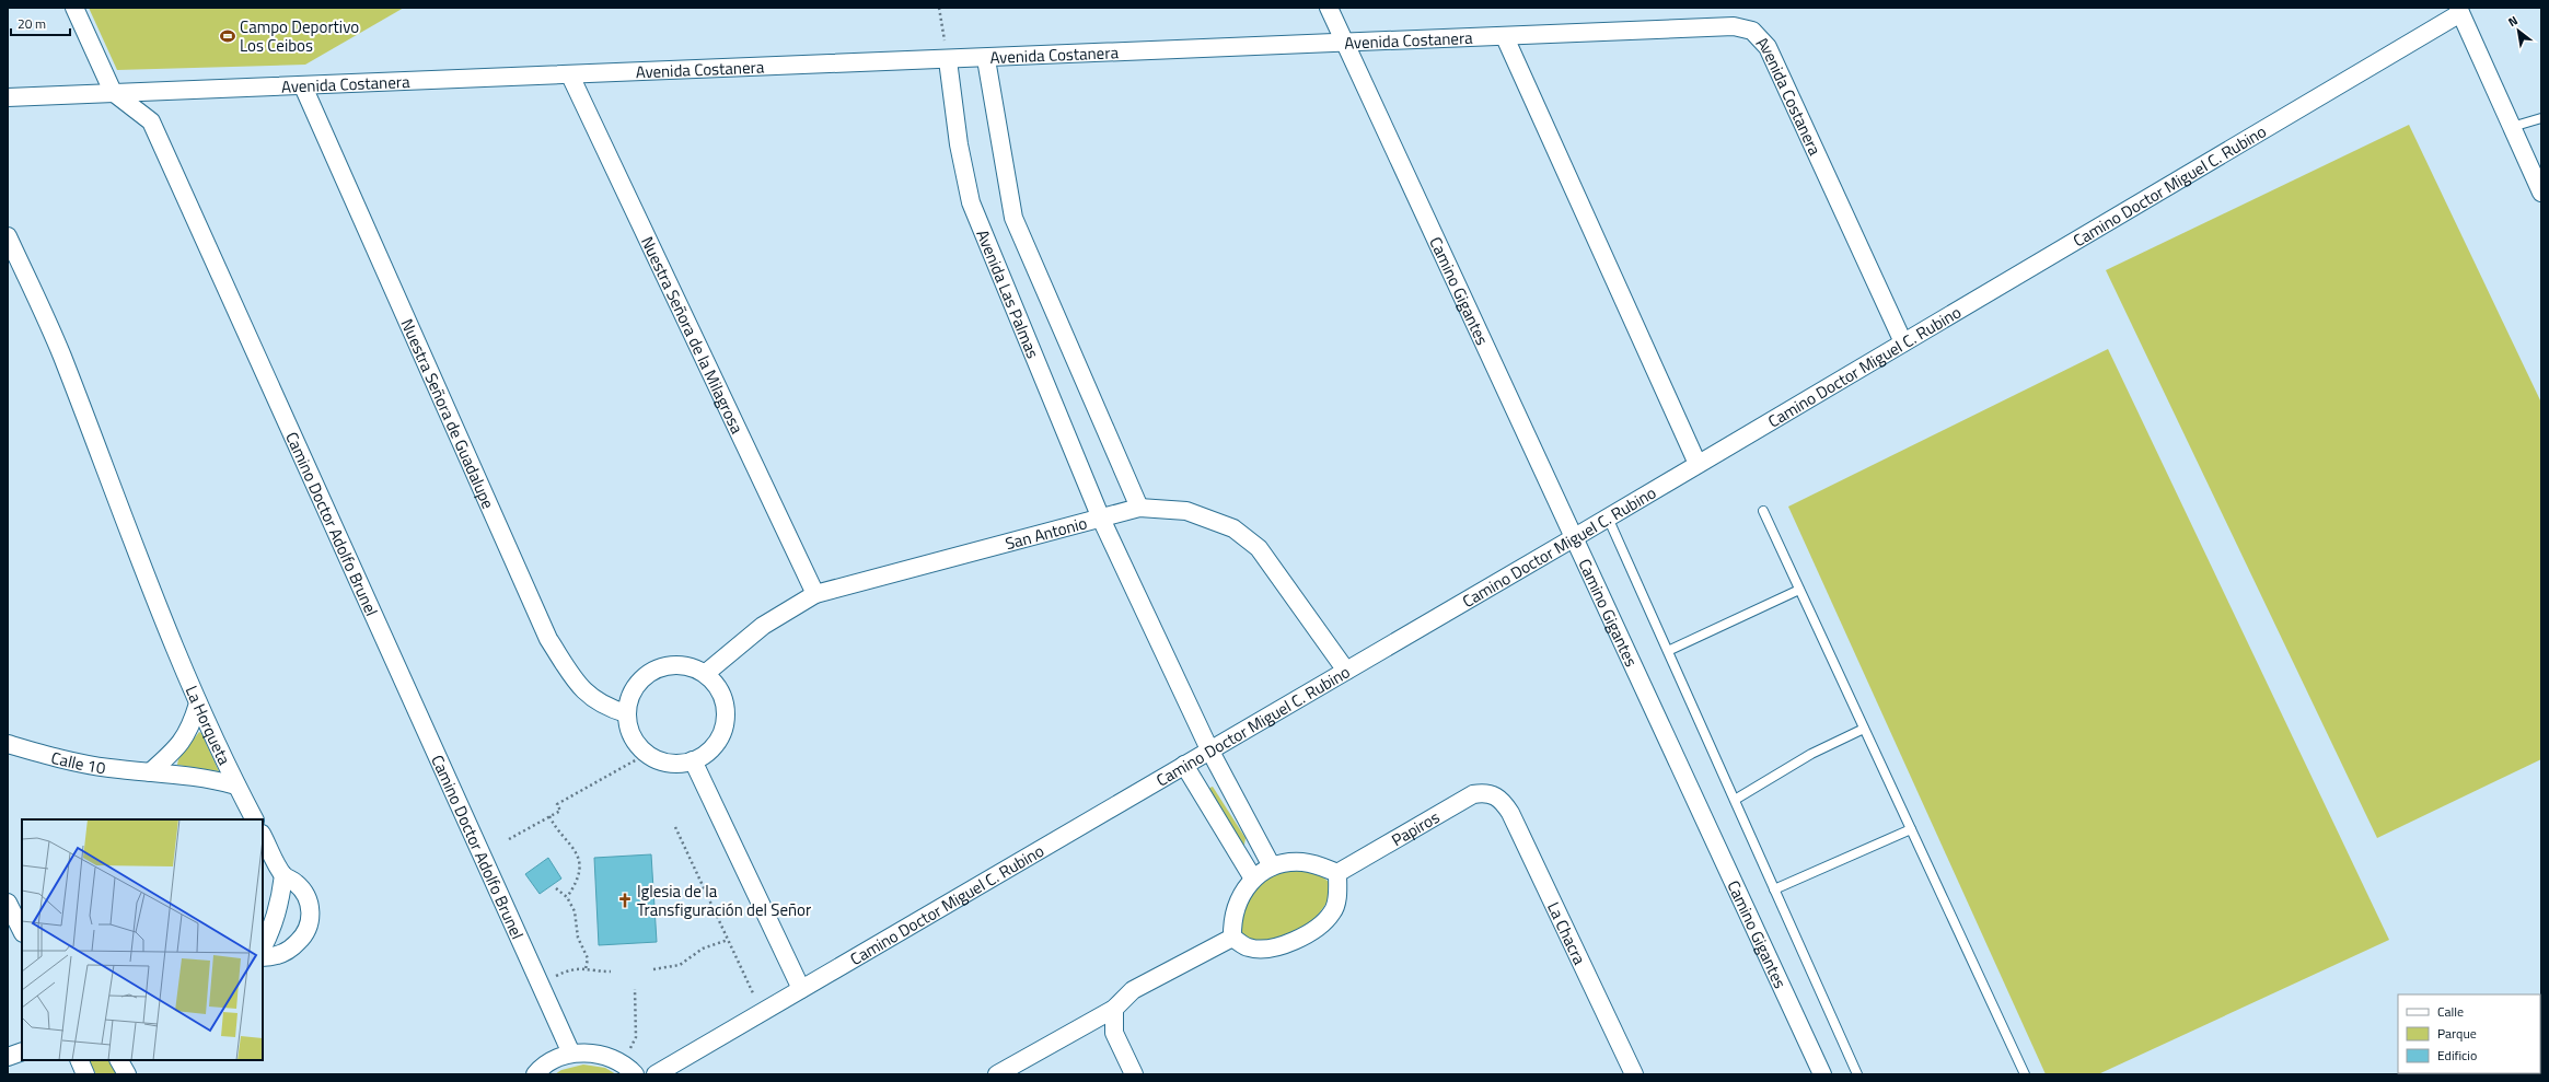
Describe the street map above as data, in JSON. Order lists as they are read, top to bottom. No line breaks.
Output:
{"streets":{"street":["Avenida Costanera","Camino Doctor Miguel C. Rubino","Camino Gigantes","Avenida Las Palmas","Nuestra Señora de la Milagrosa","Nuestra Señora de Guadalupe","Camino Doctor Adolfo Brunel","San Antonio","La Horqueta","Calle 10","Papiros","La Chacra"]},"crossings":[["Avenida Costanera","Camino Doctor Miguel C. Rubino"],["Avenida Costanera","Camino Gigantes"],["Avenida Costanera","Avenida Las Palmas"],["Avenida Costanera","Nuestra Señora de la Milagrosa"],["Avenida Costanera","Nuestra Señora de Guadalupe"],["Avenida Costanera","Camino Doctor Adolfo Brunel"],["Camino Doctor Miguel C. Rubino","Camino Gigantes"],["Camino Doctor Miguel C. Rubino","Avenida Las Palmas"],["Camino Doctor Miguel C. Rubino","San Antonio"],["Avenida Las Palmas","San Antonio"],["Nuestra Señora de la Milagrosa","San Antonio"],["Nuestra Señora de Guadalupe","San Antonio"],["La Horqueta","Calle 10"],["Papiros","La Chacra"]],"places":{"sports":["Campo Deportivo Los Ceibos"],"church":["Iglesia de la Transfiguración del Señor"]},"legend":["Calle","Parque","Edificio"],"scale_bar":"20 m","north":"top left"}
